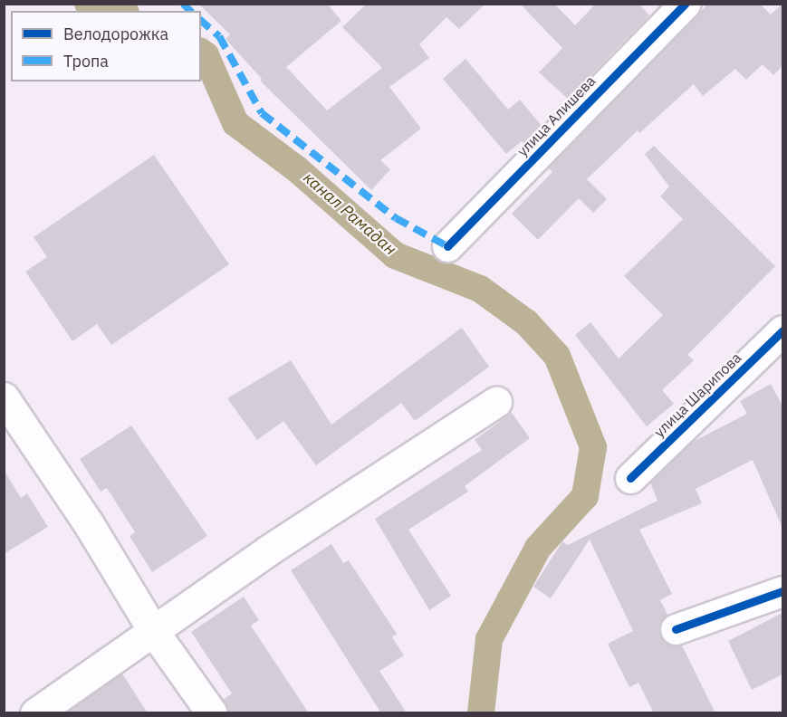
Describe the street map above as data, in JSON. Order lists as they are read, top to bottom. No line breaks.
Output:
{"streets":{"street":["улица Алишева","улица Шарипова"]},"water":["канал Рамадан"],"legend":["Велодорожка","Тропа"]}
